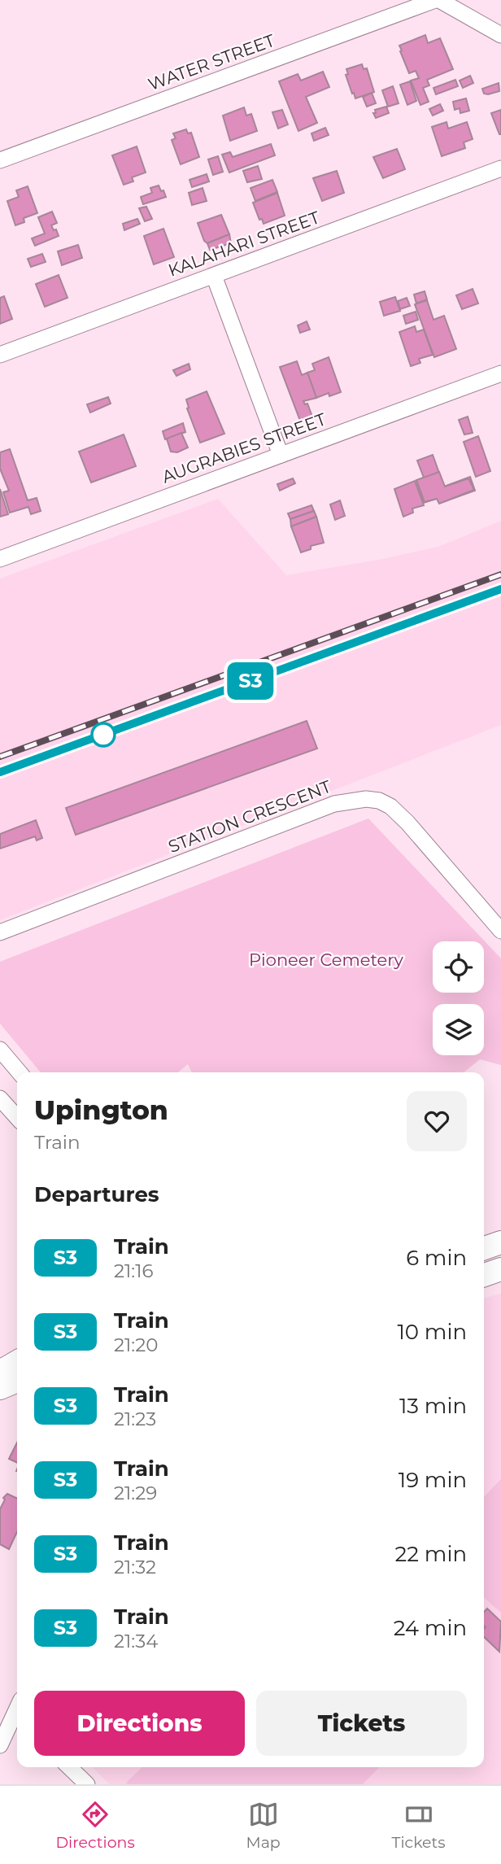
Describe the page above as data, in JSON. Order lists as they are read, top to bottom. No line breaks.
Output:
{"streets":{"street":["WATER STREET","KALAHARI STREET","AUGRABIES STREET","STATION CRESCENT"]},"parks":["Pioneer Cemetery"],"page":{"on_map":"S3","heading":[["Upington","Train"],"Departures"],"list":[{"mark":"S3","name":"Train","note":"21:16","value":"6 min"},{"mark":"S3","name":"Train","note":"21:20","value":"10 min"},{"mark":"S3","name":"Train","note":"21:23","value":"13 min"},{"mark":"S3","name":"Train","note":"21:29","value":"19 min"},{"mark":"S3","name":"Train","note":"21:32","value":"22 min"},{"mark":"S3","name":"Train","note":"21:34","value":"24 min"}],"buttons":["Directions","Tickets"],"tabs":["Directions","Map","Tickets"]}}
